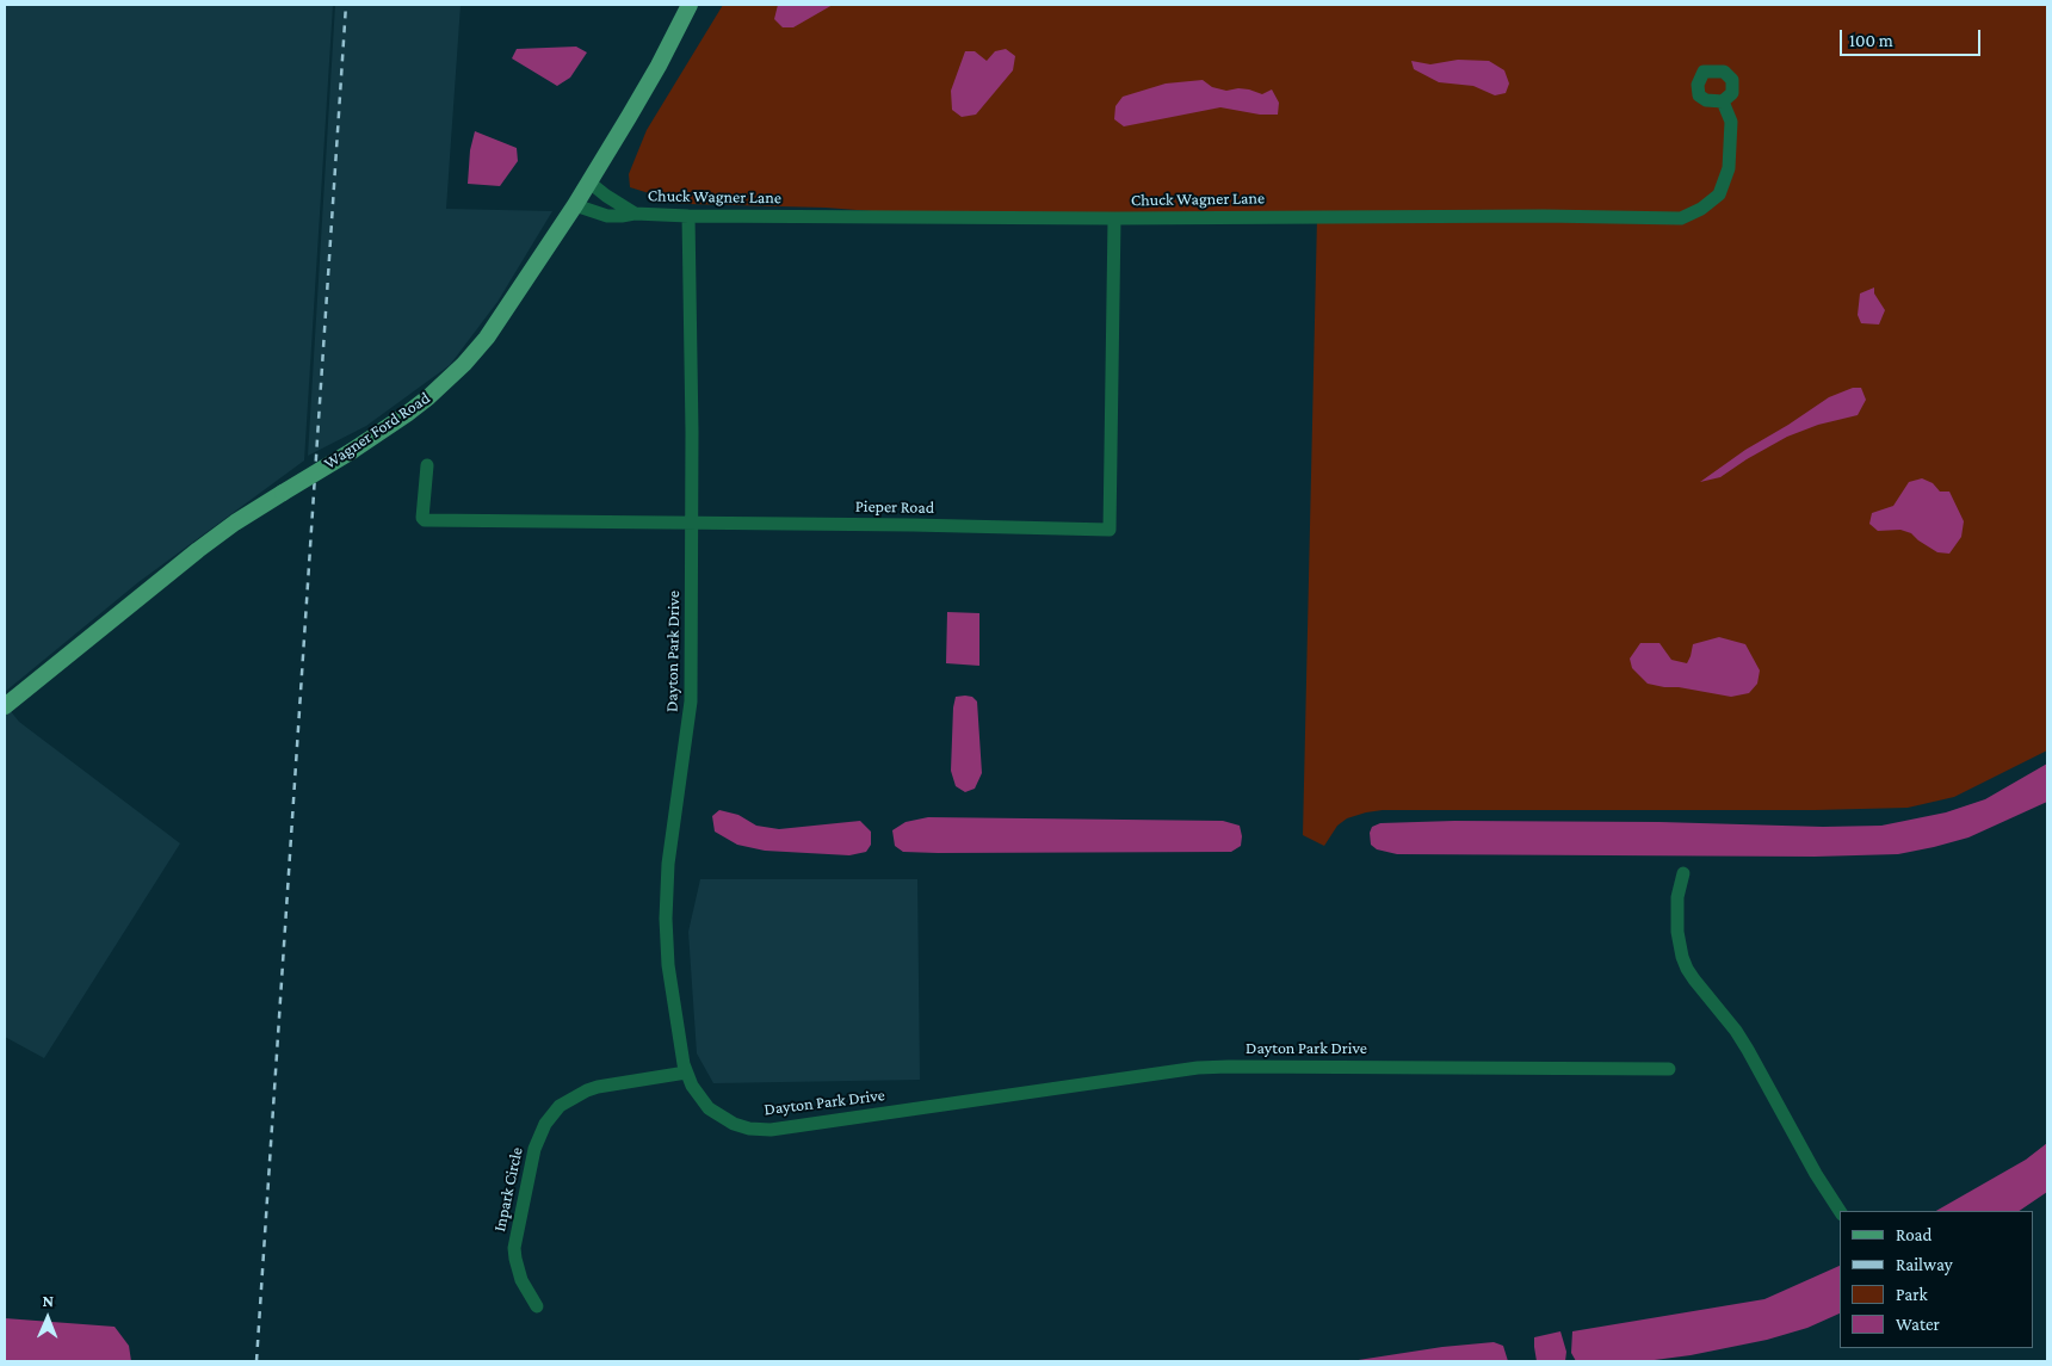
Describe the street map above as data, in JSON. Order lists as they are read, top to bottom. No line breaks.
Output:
{"streets":{"main road":["Wagner Ford Road"],"street":["Chuck Wagner Lane","Pieper Road","Dayton Park Drive","Inpark Circle"]},"crossings":[["Chuck Wagner Lane","Wagner Ford Road"],["Chuck Wagner Lane","Pieper Road"],["Chuck Wagner Lane","Dayton Park Drive"],["Pieper Road","Dayton Park Drive"],["Dayton Park Drive","Inpark Circle"]],"legend":["Road","Railway","Park","Water"],"scale_bar":"100 m","north":"top"}
